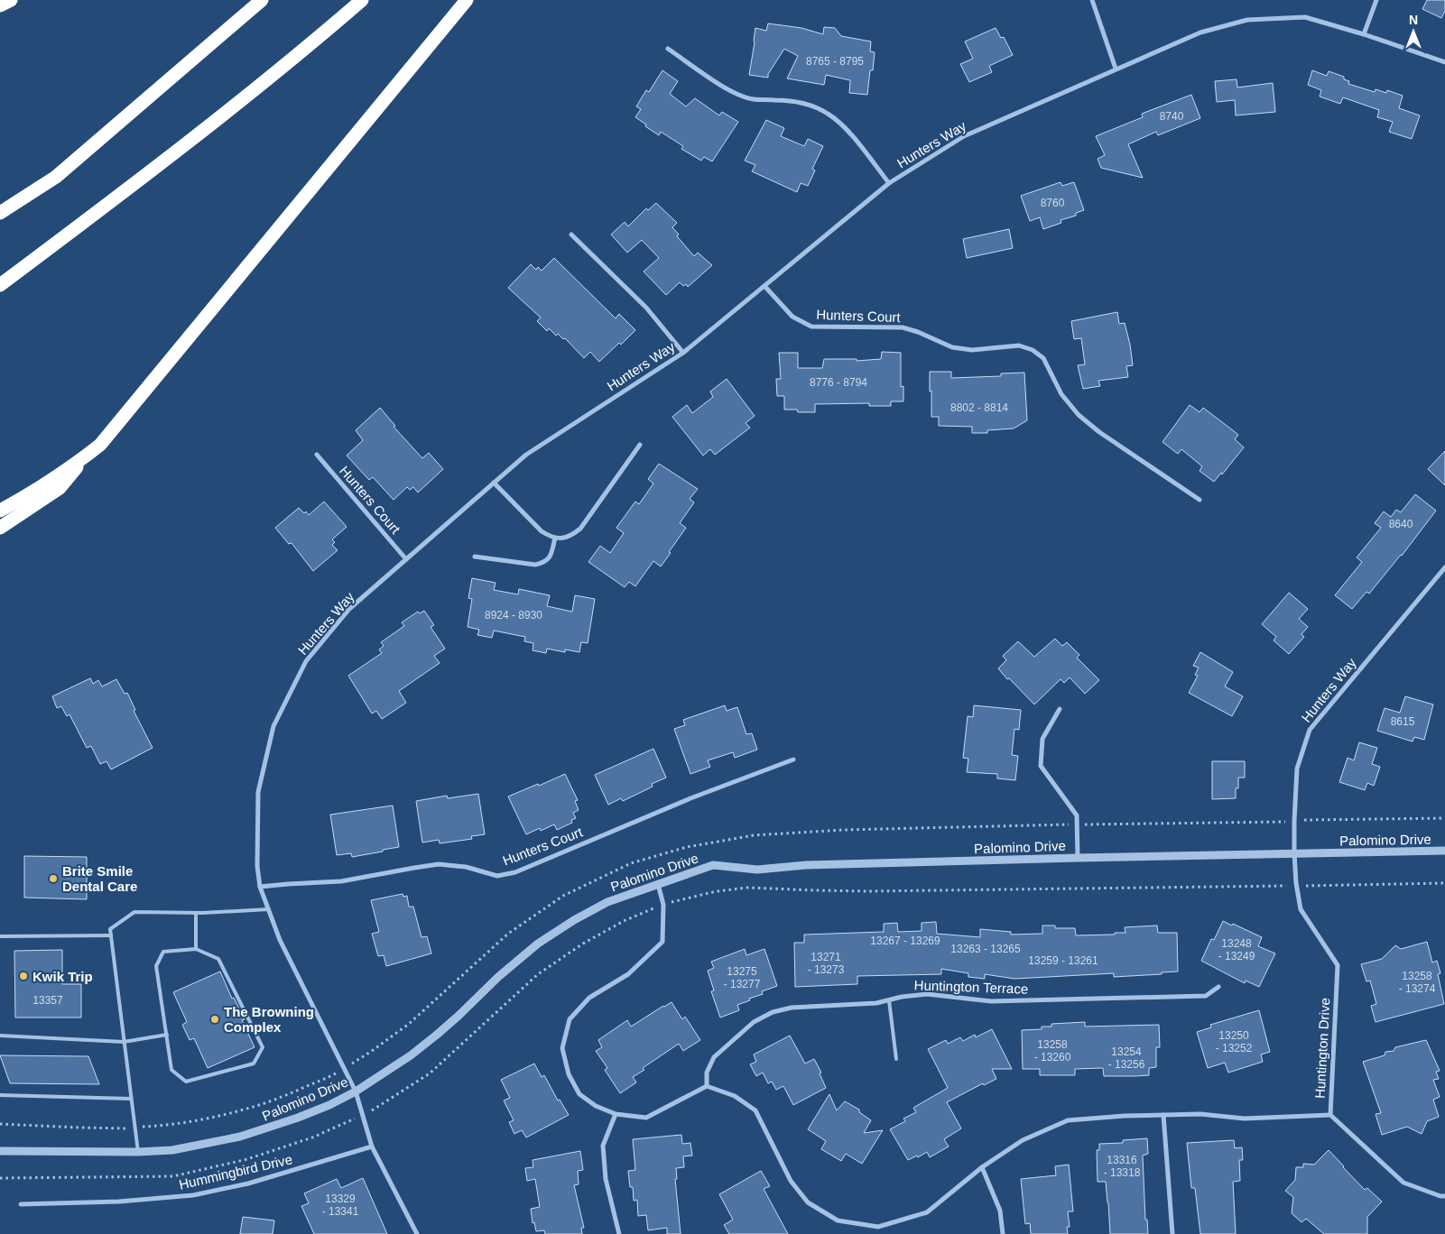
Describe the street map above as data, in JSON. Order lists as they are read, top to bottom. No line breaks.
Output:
{"streets":{"street":["Hunters Way","Hunters Court","Palomino Drive","Huntington Terrace","Huntington Drive","Hummingbird Drive"]},"crossings":[["Hunters Way","Hunters Court"],["Hunters Way","Palomino Drive"],["Hunters Way","Huntington Drive"],["Palomino Drive","Huntington Drive"],["Huntington Terrace","Huntington Drive"]],"places":["Brite Smile Dental Care","Kwik Trip","The Browning Complex"],"house_numbers":["8765 - 8795","8740","8760","8776 - 8794","8802 - 8814","8640","8924 - 8930","8615","13267 - 13269","13248 - 13249","13263 - 13265","13271 - 13273","13259 - 13261","13275 - 13277","13258 - 13274","13357","13250 - 13252","13258 - 13260","13254 - 13256","13316 - 13318","13329 - 13341"],"north":"top"}
